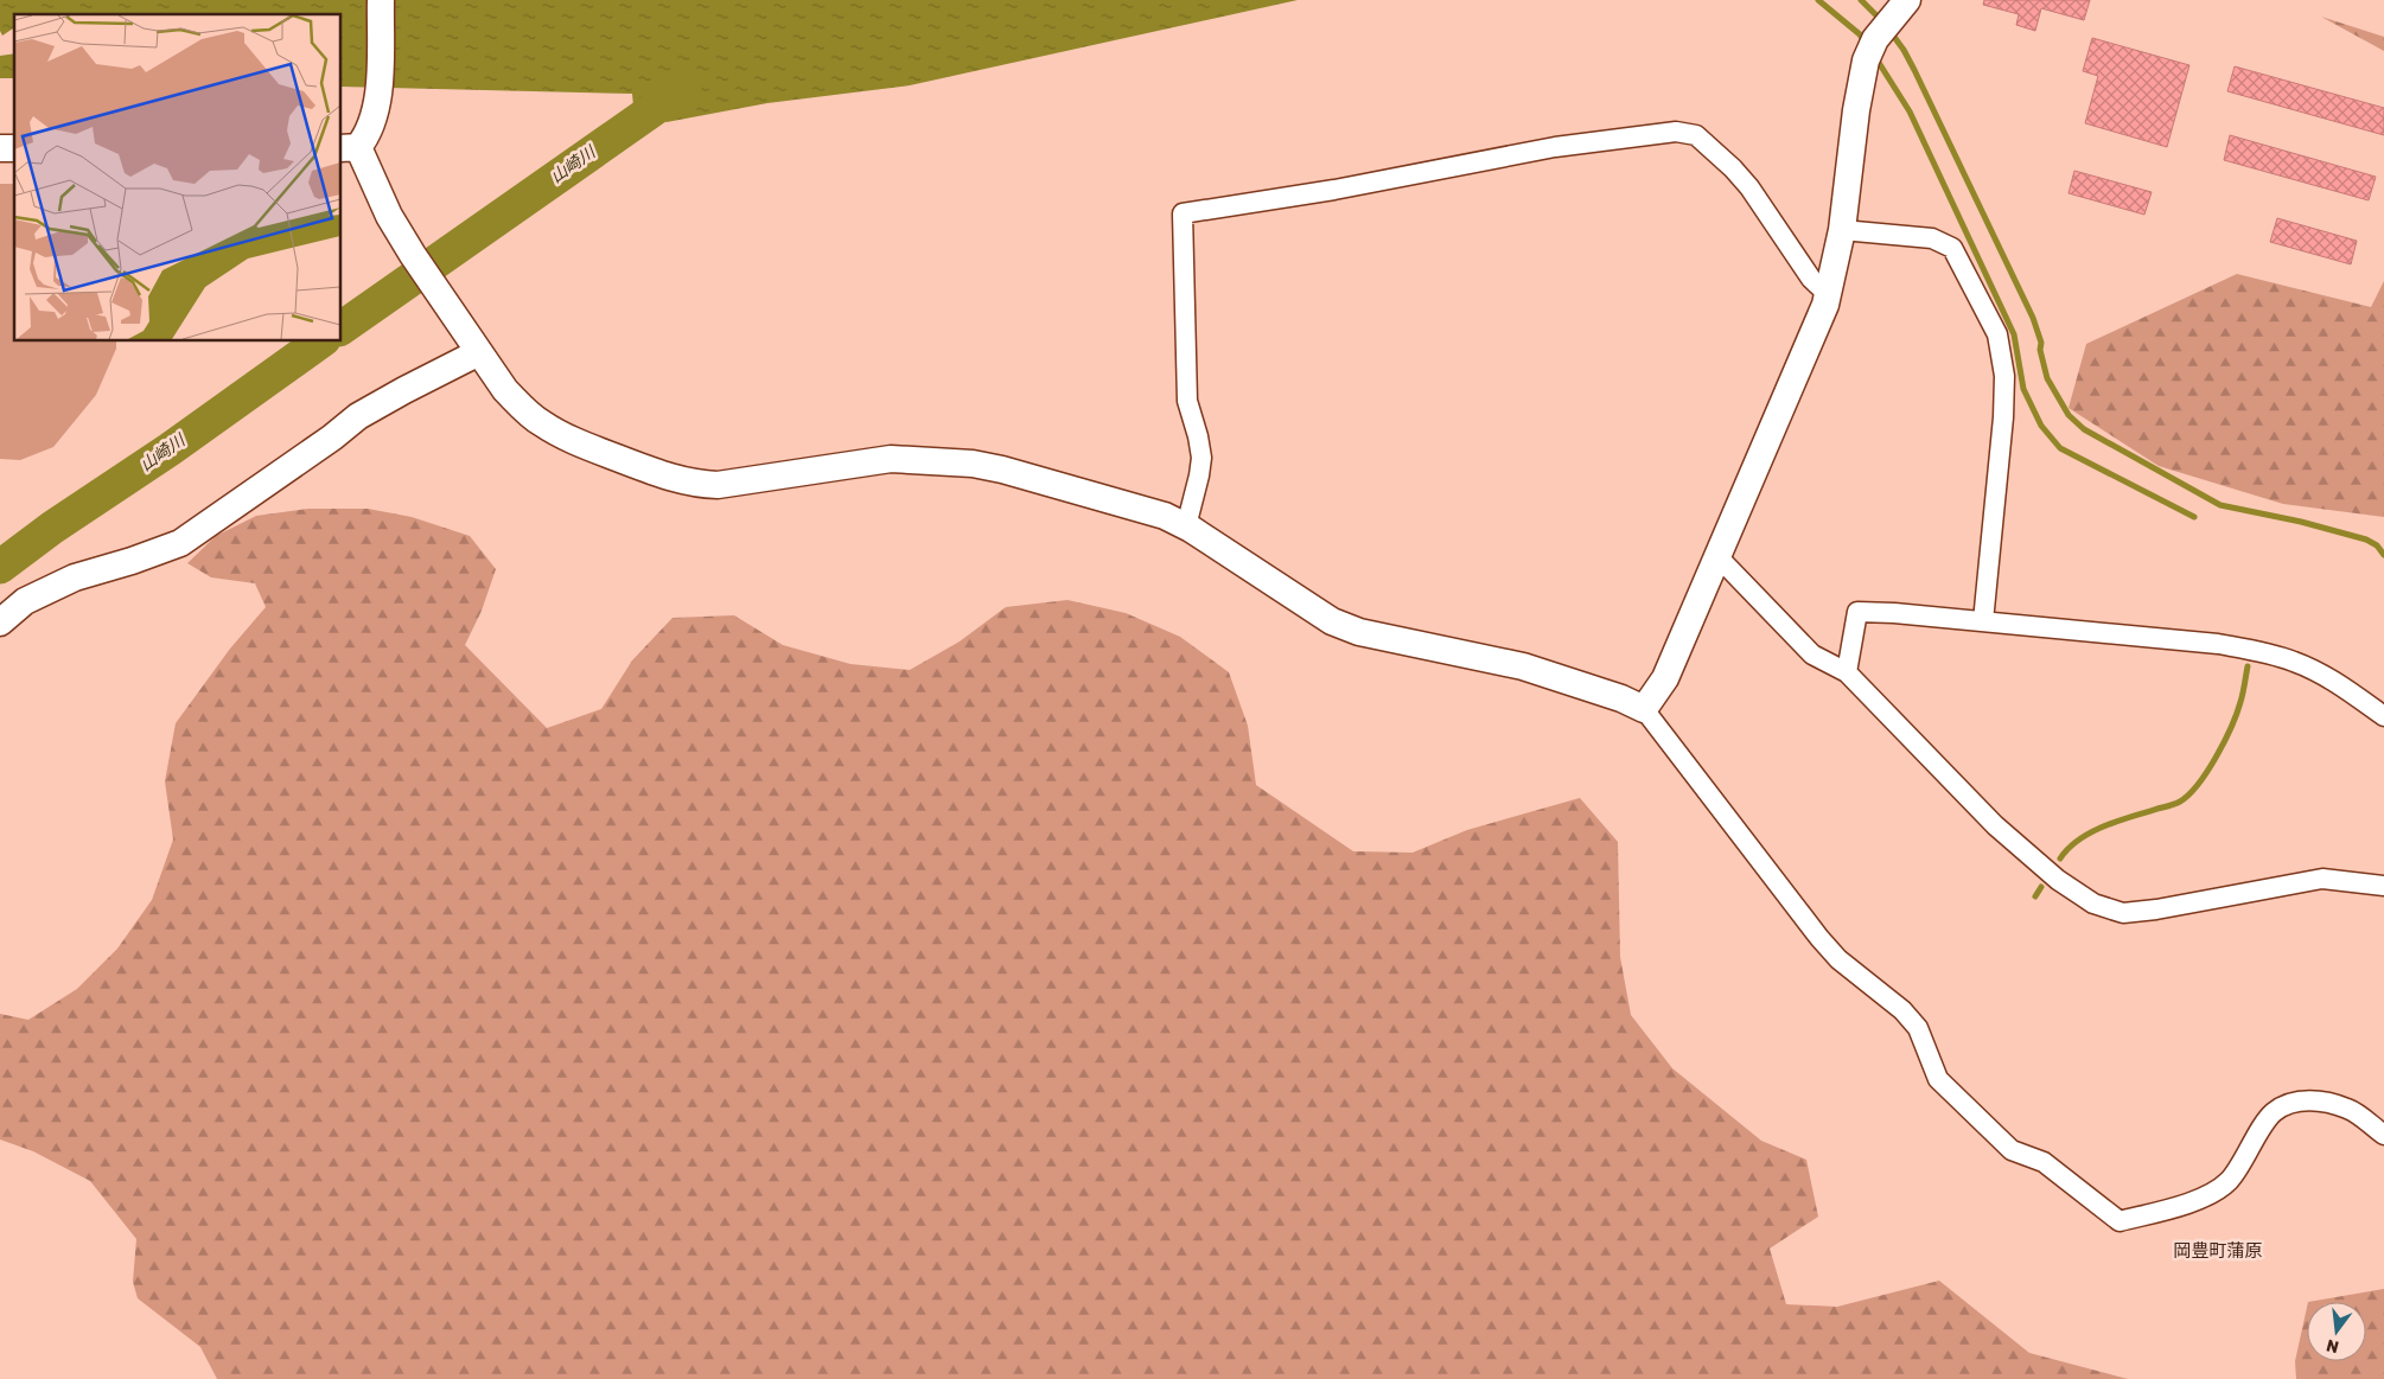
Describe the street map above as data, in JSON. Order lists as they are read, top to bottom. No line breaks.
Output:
{"districts":["岡豊町蒲原"],"water":["山崎川"],"north":"bottom"}
